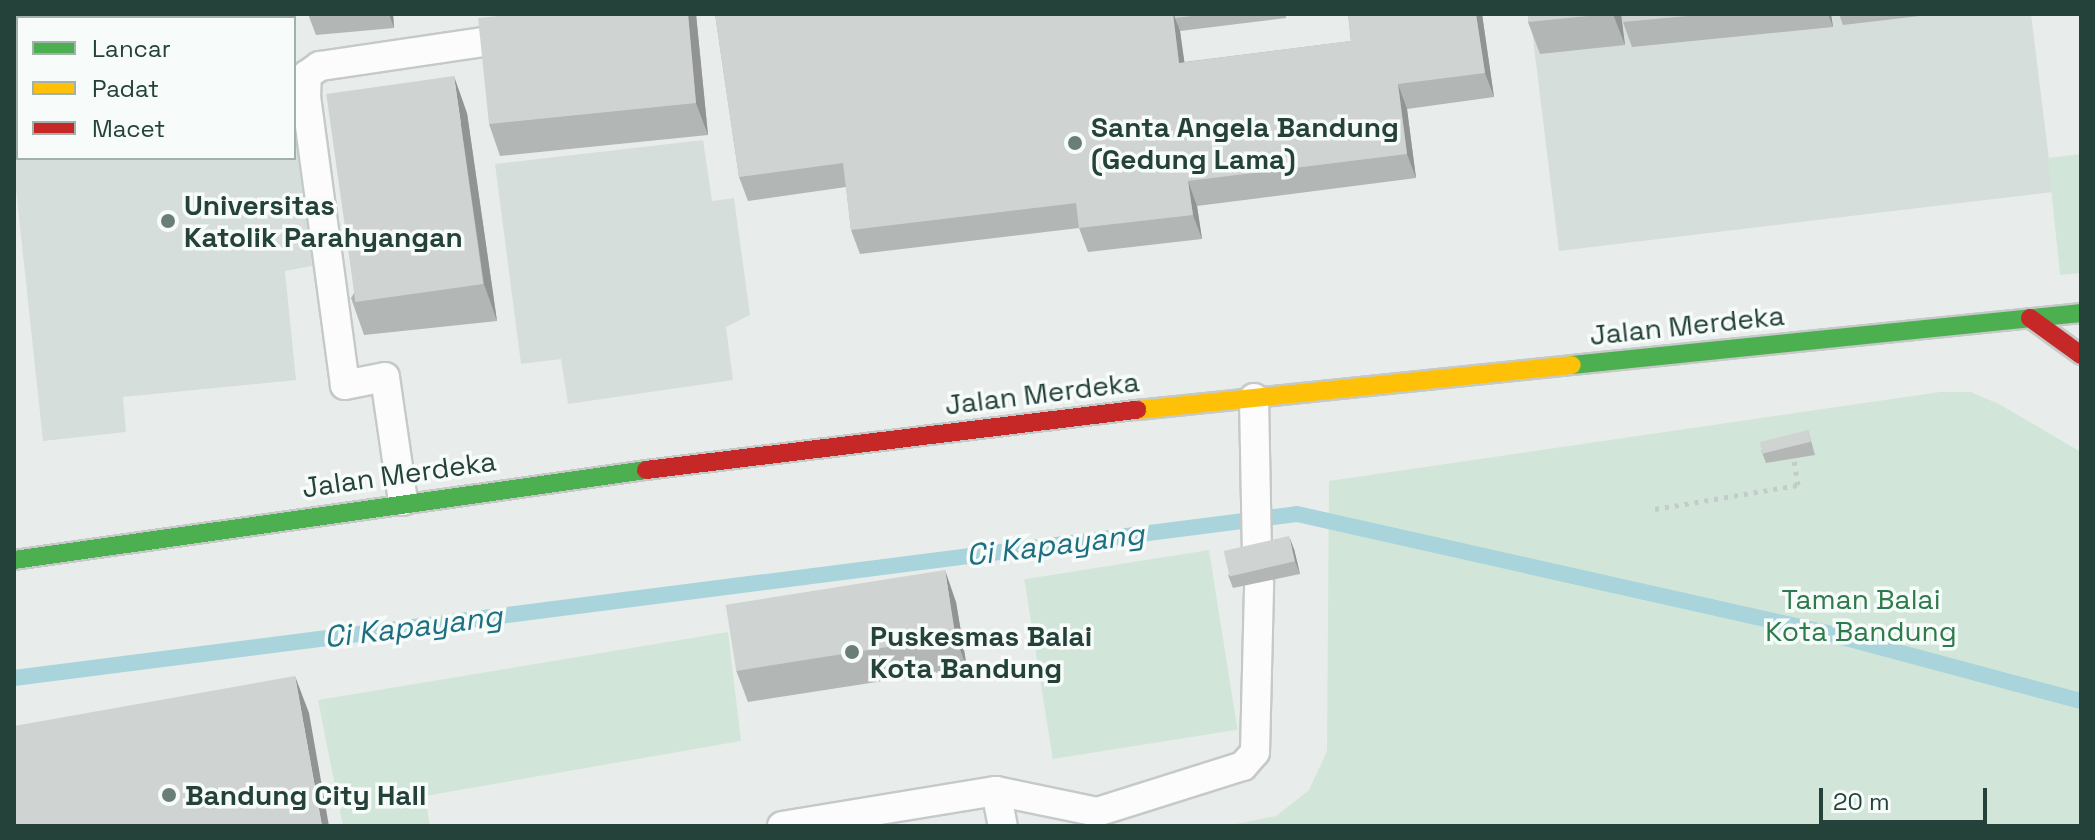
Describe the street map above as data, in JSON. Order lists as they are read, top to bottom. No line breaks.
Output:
{"streets":{"main road":["Jalan Merdeka"]},"water":["Ci Kapayang"],"parks":["Taman Balai Kota Bandung"],"places":["Santa Angela Bandung (Gedung Lama)","Universitas Katolik Parahyangan","Puskesmas Balai Kota Bandung","Bandung City Hall"],"legend":["Lancar","Padat","Macet"],"scale_bar":"20 m"}
